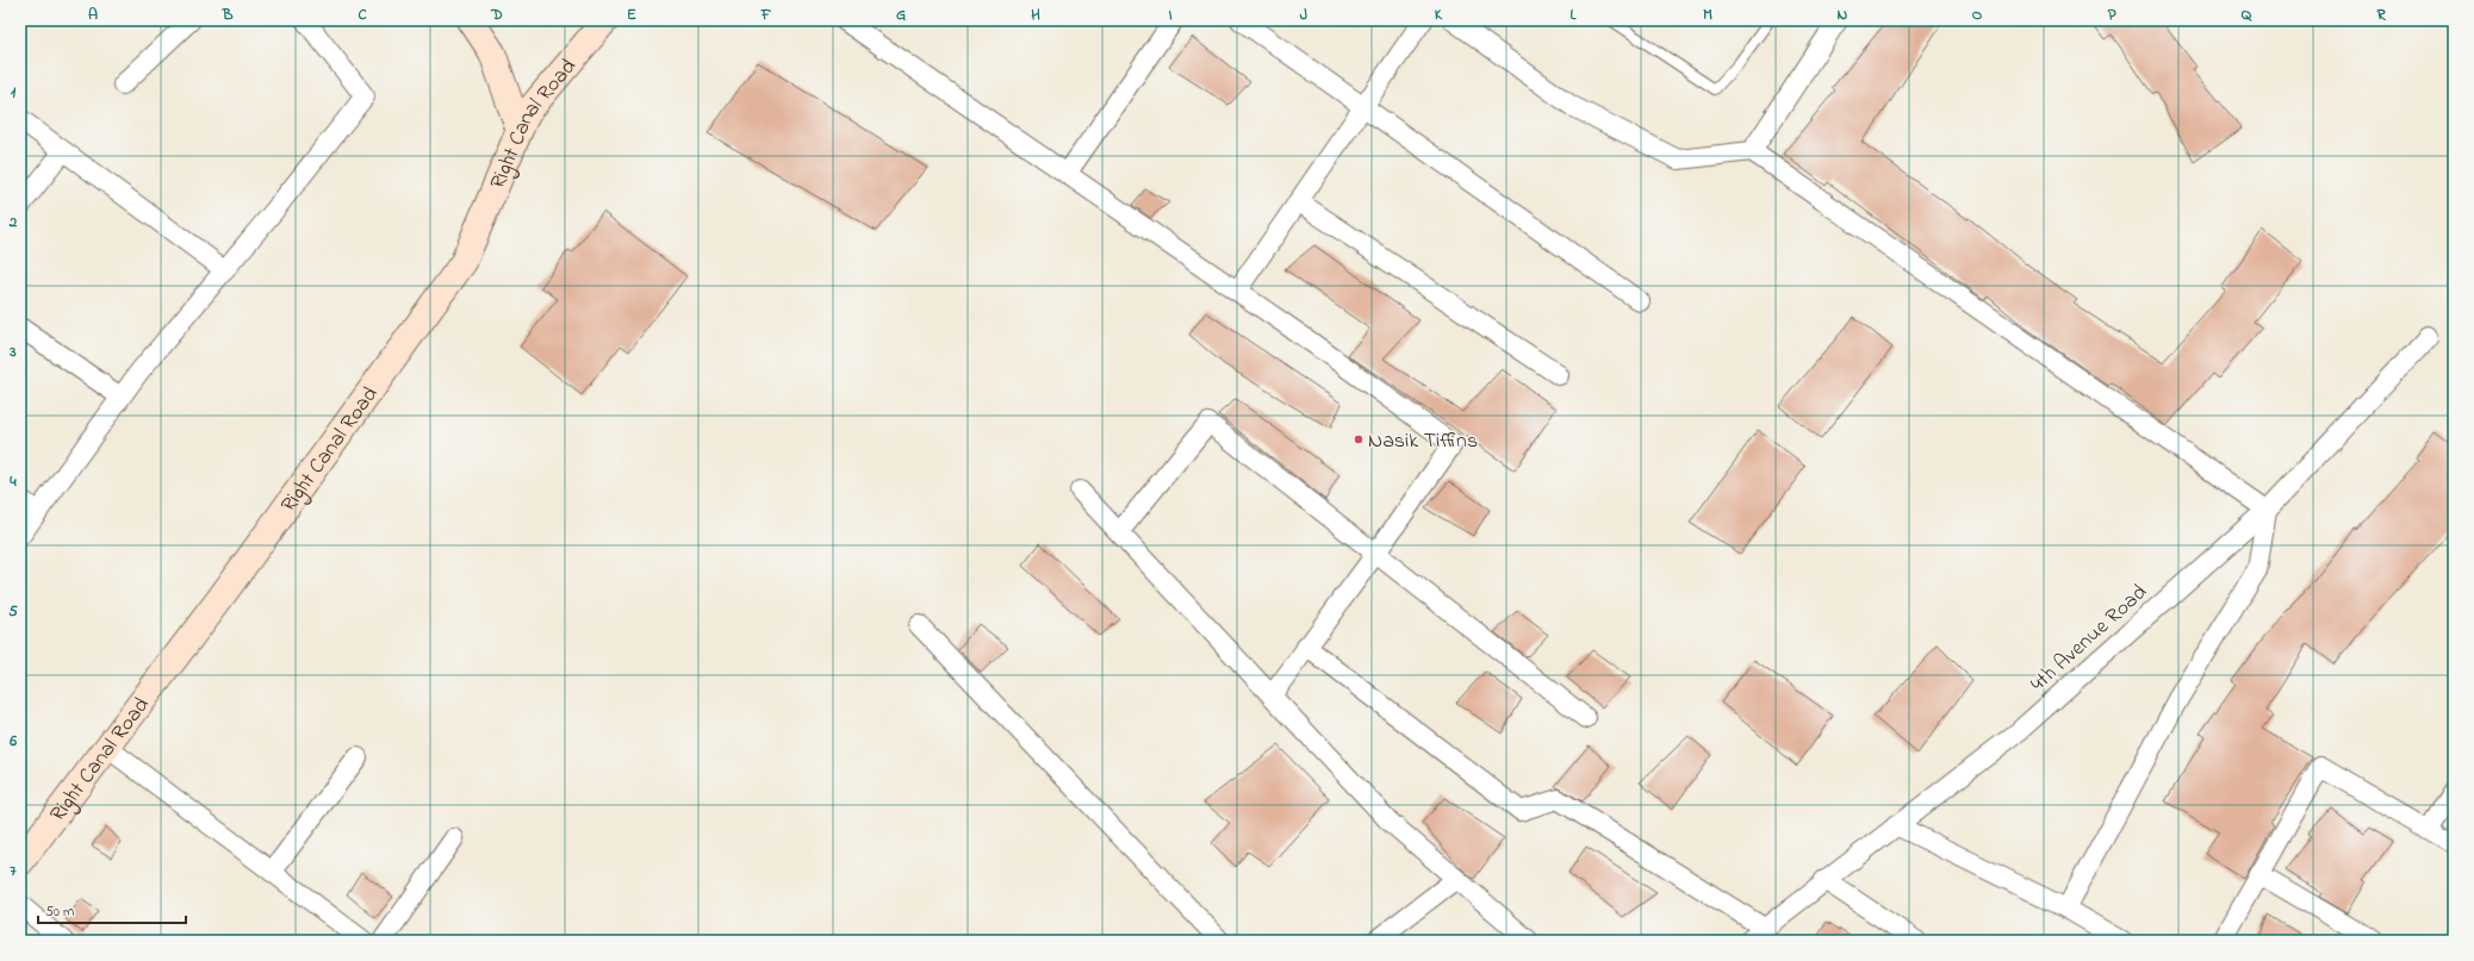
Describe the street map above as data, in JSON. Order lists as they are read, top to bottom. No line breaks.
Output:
{"streets":{"street":["Right Canal Road","4th Avenue Road"]},"places":["Nasik Tiffins"],"scale_bar":"50 m","grid":{"columns":["A","B","C","D","E","F","G","H","I","J","K","L","M","N","O","P","Q","R"],"rows":["1","2","3","4","5","6","7"]}}
